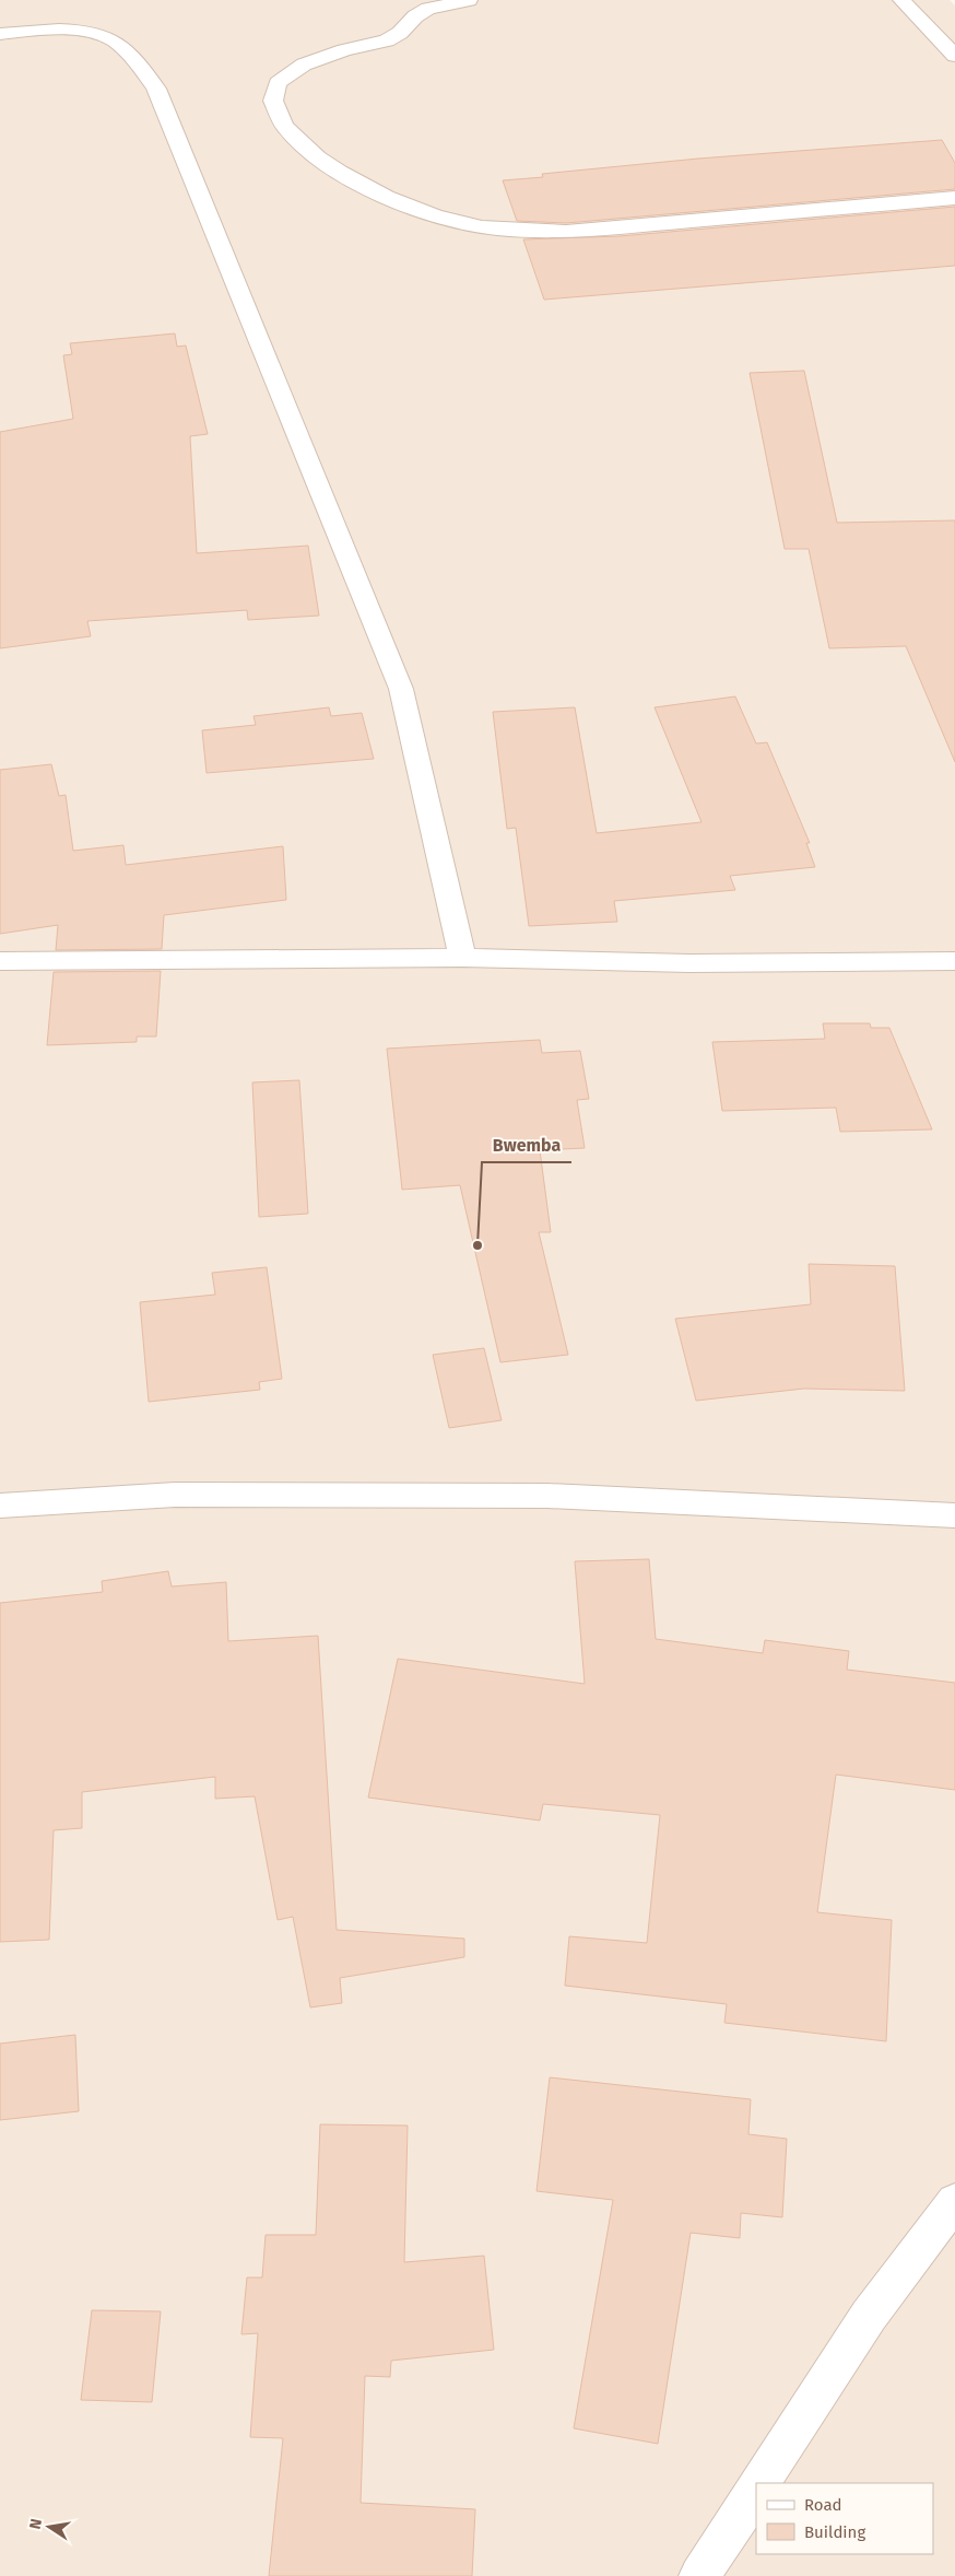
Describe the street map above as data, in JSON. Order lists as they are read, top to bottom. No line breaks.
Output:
{"places":["Bwemba"],"legend":["Road","Building"],"north":"left"}
